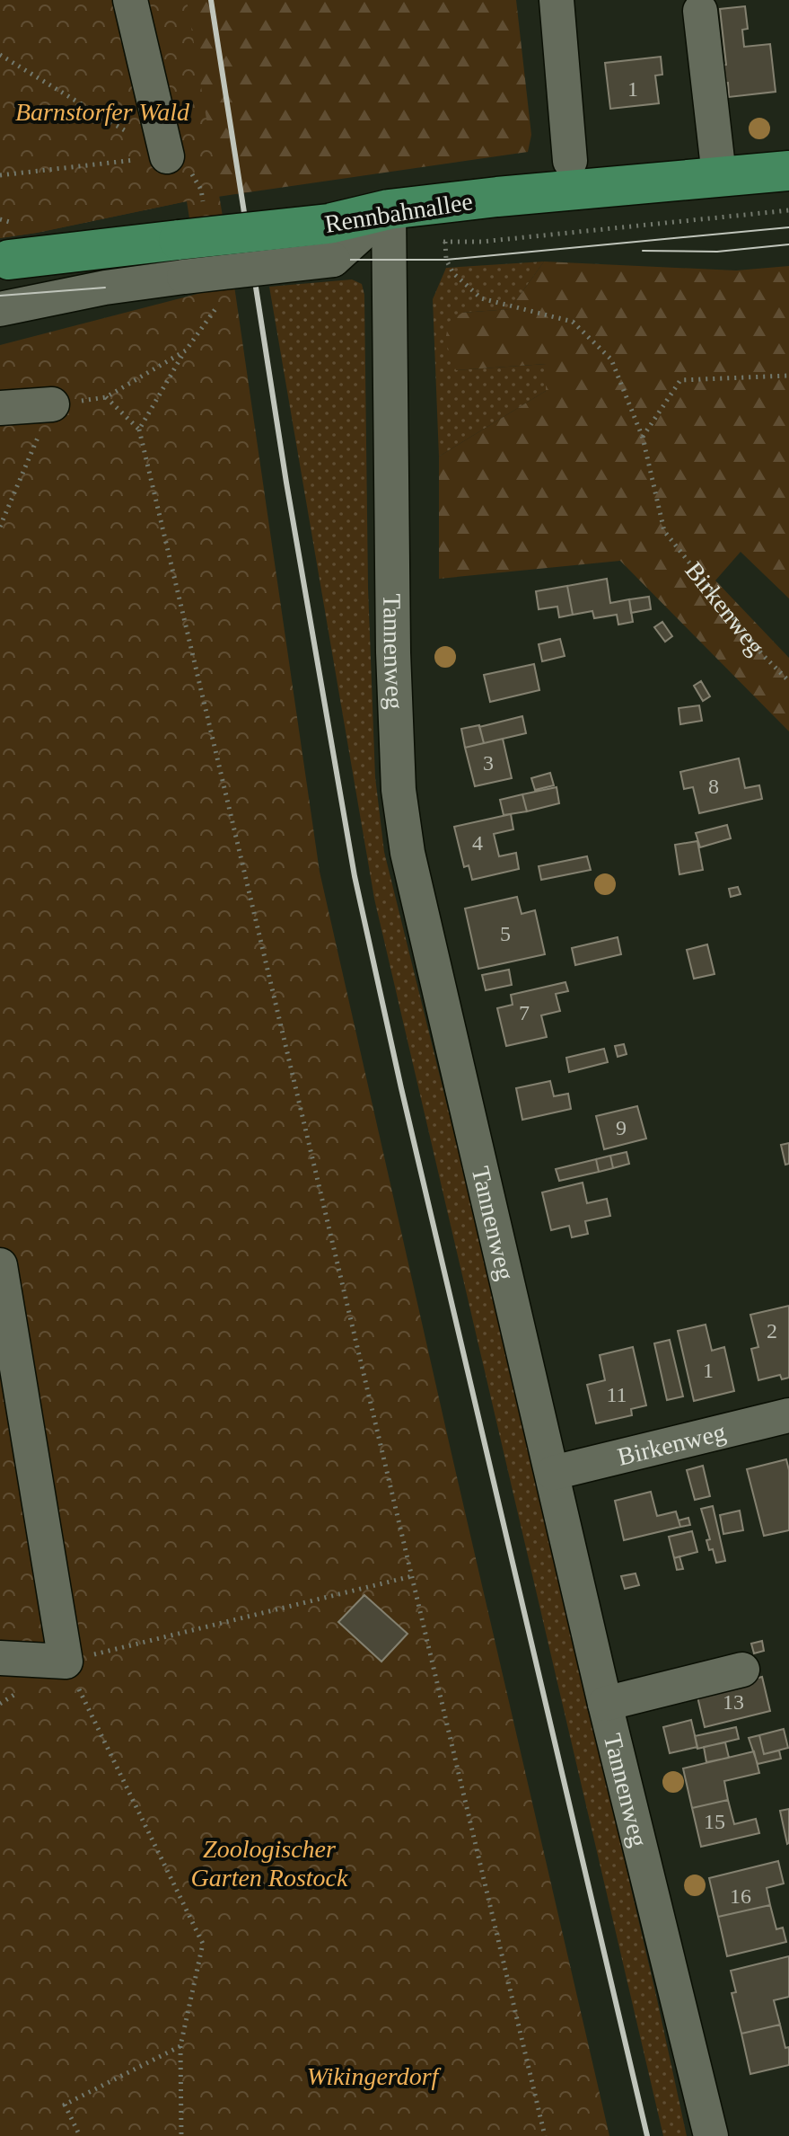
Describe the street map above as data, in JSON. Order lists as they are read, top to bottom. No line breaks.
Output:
{"streets":{"main road":["Rennbahnallee"],"street":["Birkenweg","Tannenweg"]},"crossings":[["Rennbahnallee","Tannenweg"],["Birkenweg","Tannenweg"]],"parks":["Barnstorfer Wald","Zoologischer Garten Rostock","Wikingerdorf"],"house_numbers":["1","3","8","4","5","7","9","2","1","11","13","15","16"]}
